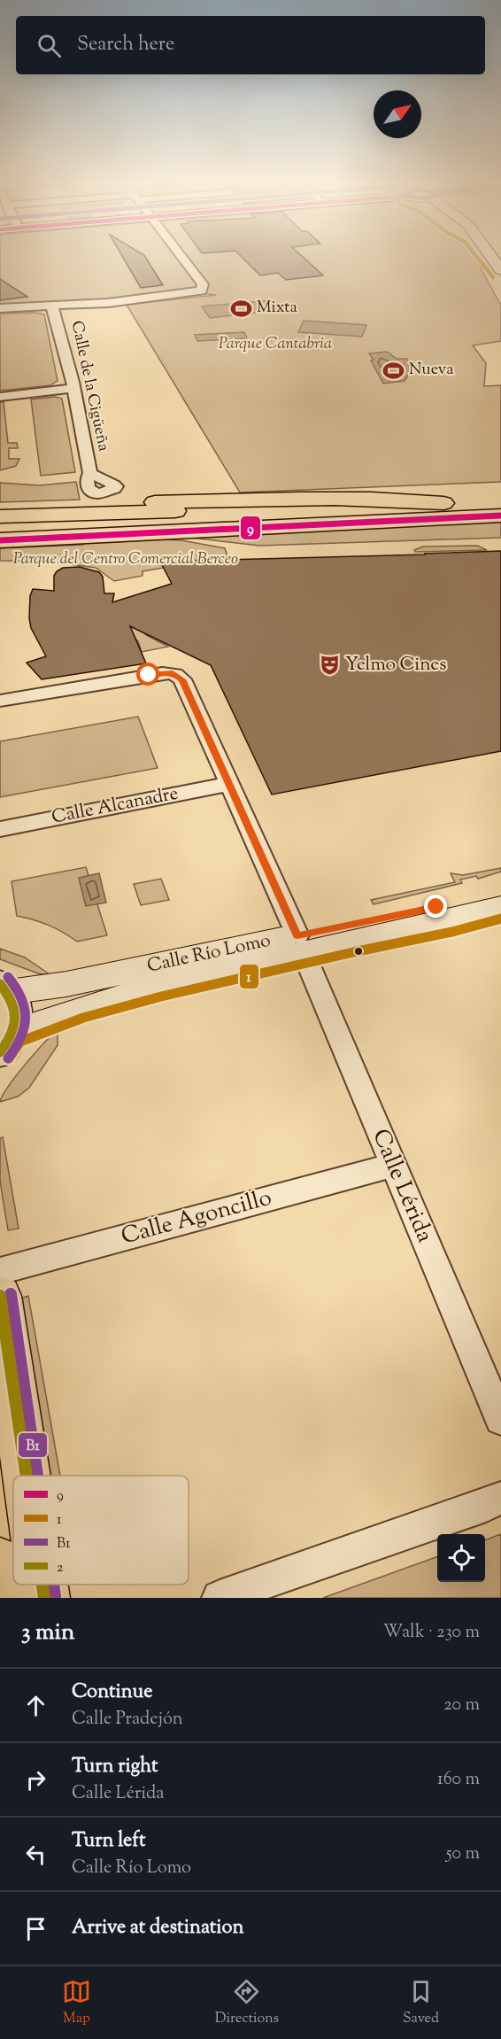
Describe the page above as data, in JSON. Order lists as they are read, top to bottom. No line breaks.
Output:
{"streets":{"main road":["Calle Río Lomo"],"street":["Calle de la Cigüeña","Calle Alcanadre","Calle Lérida","Calle Agoncillo"]},"crossings":[["Calle Alcanadre","Calle Lérida"],["Calle Río Lomo","Calle Lérida"],["Calle Lérida","Calle Agoncillo"]],"parks":["Parque Cantabria","Parque del Centro Comercial Berceo"],"places":{"sports":["Mixta","Nueva"],"theatre":["Yelmo Cines"]},"lines":["transit line 1","transit line 9","transit line B1","transit line 2"],"legend":["9","1","B1","2"],"north":"top right","page":{"search":"Search here","heading":["3 min","Walk · 230 m"],"list":[["Continue","Calle Pradejón","20 m"],["Turn right","Calle Lérida","160 m"],["Turn left","Calle Río Lomo","50 m"],"Arrive at destination"],"nav":["Map","Directions","Saved"]}}
